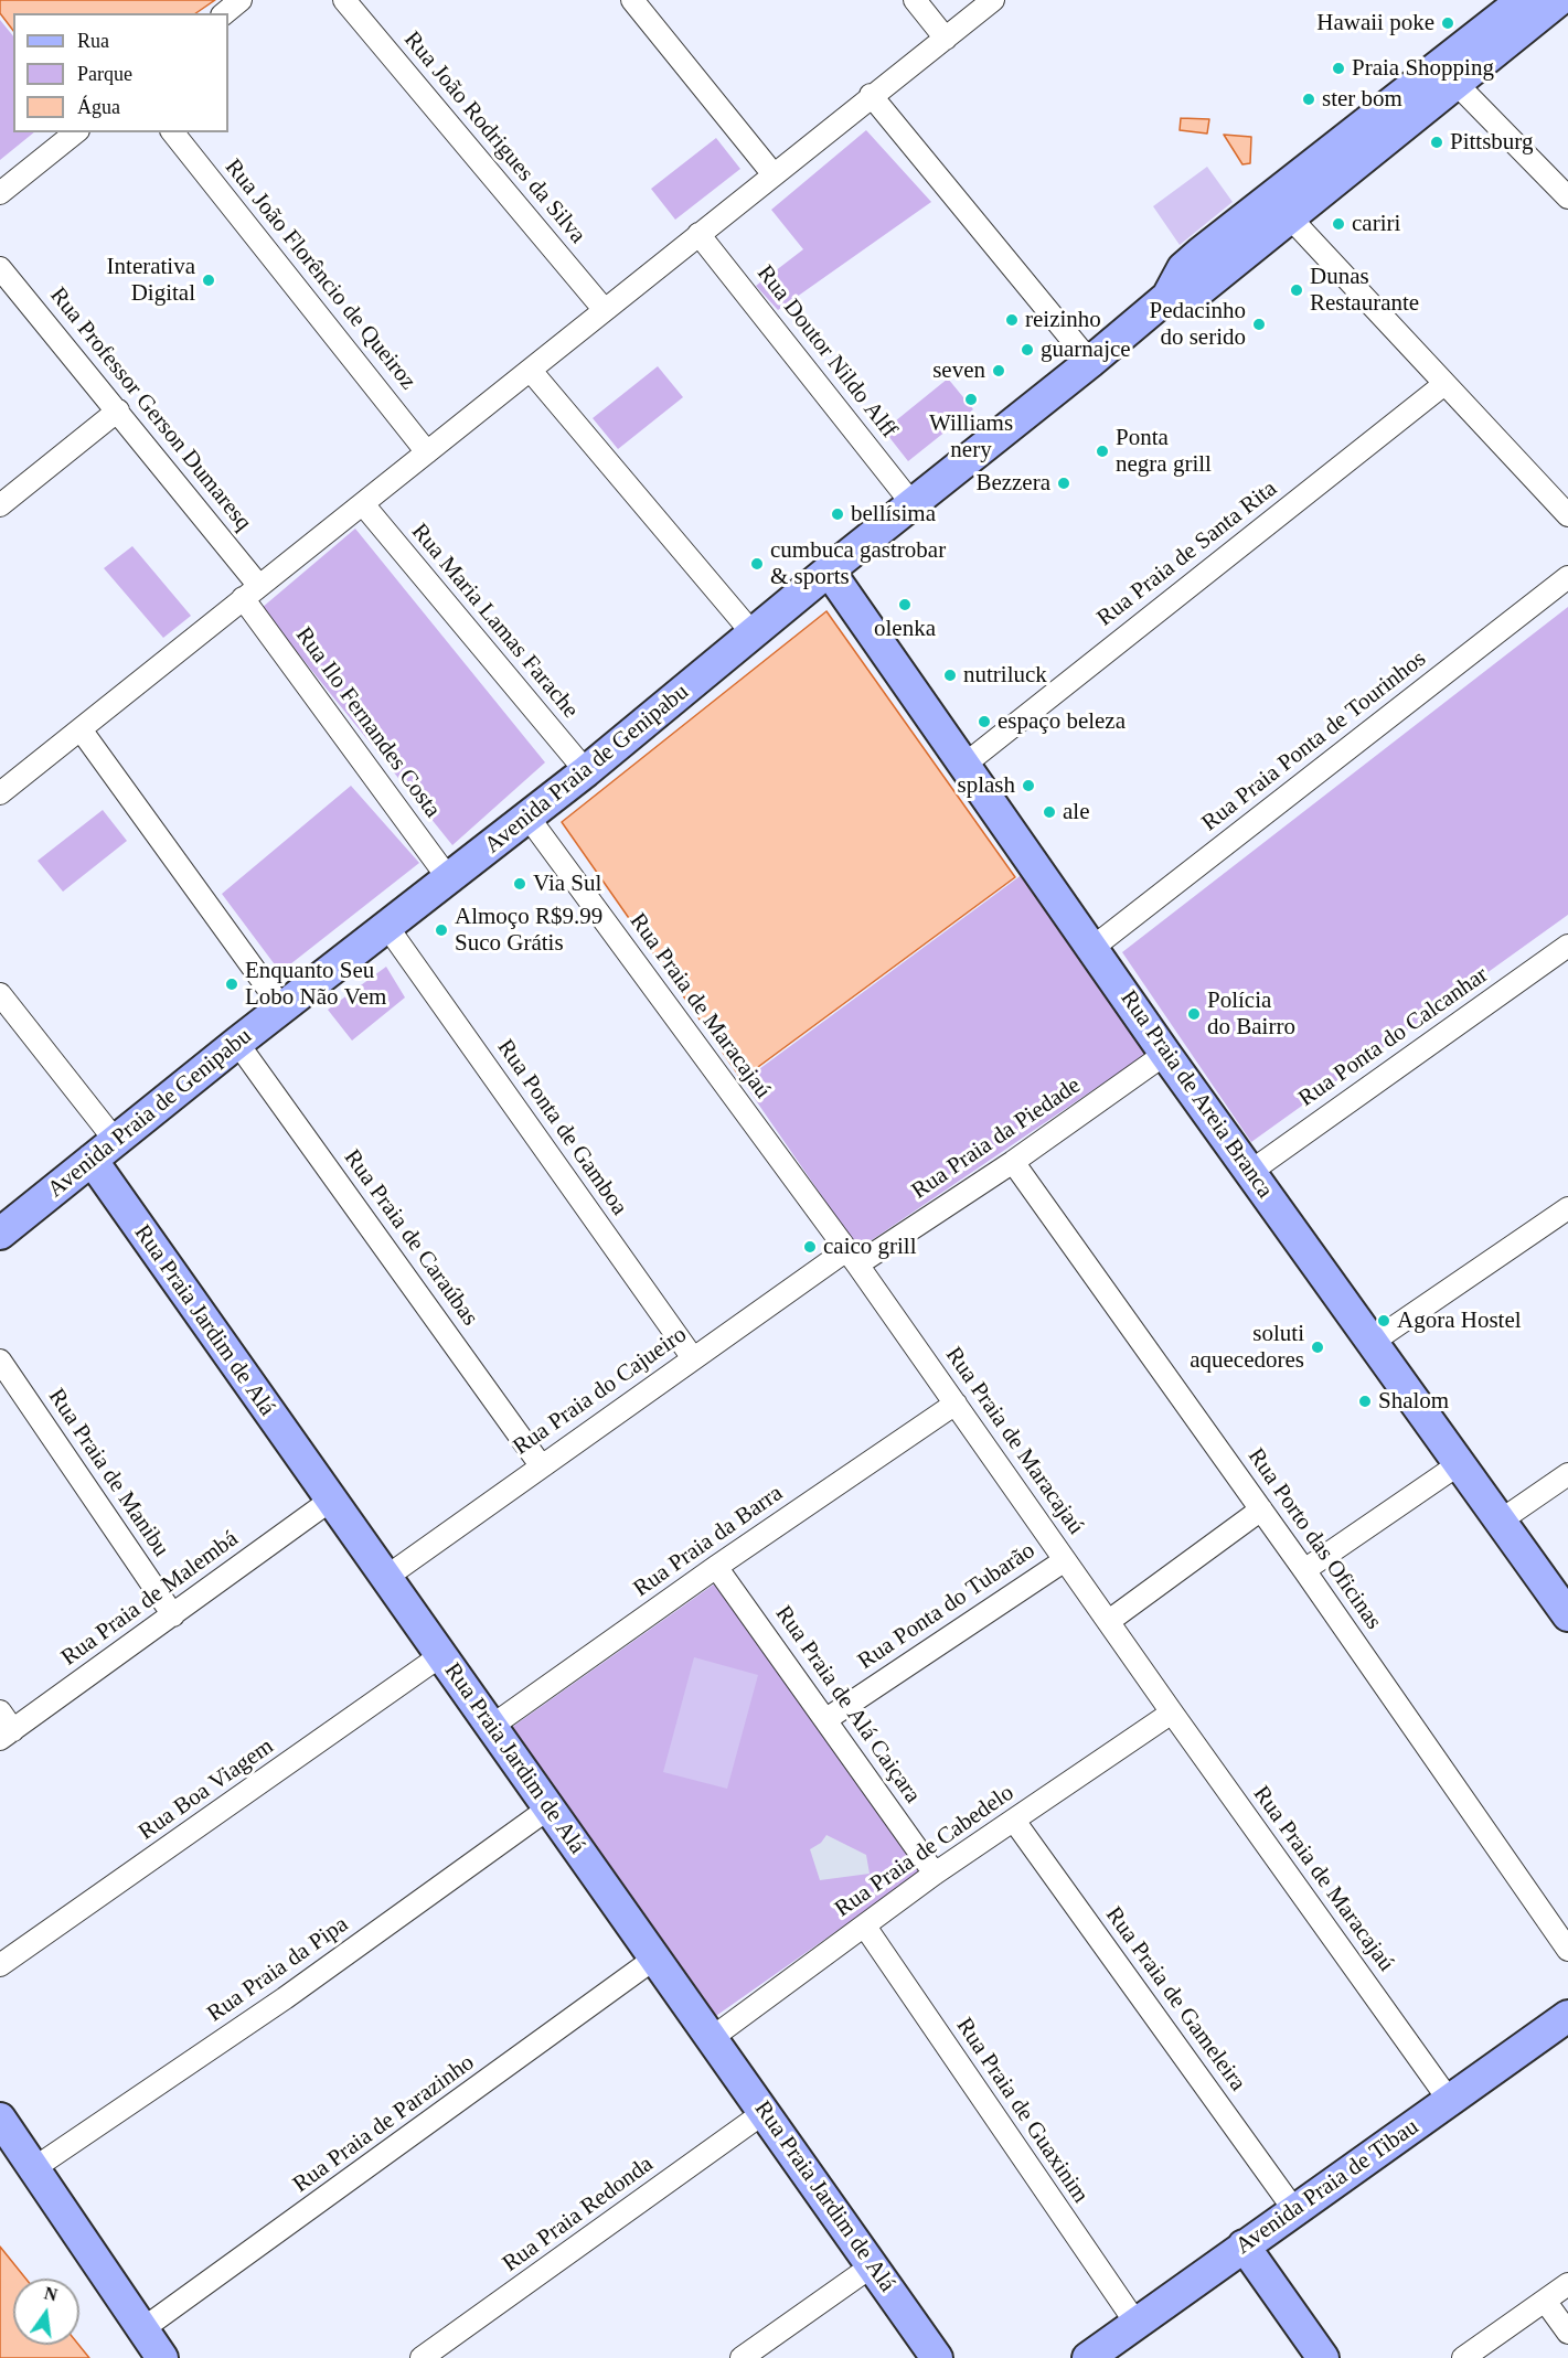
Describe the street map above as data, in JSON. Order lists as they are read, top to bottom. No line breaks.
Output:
{"streets":{"main road":["Avenida Praia de Genipabu","Rua Praia de Areia Branca","Rua Praia Jardim de Alá","Avenida Praia de Tibau"],"street":["Rua João Rodrigues da Silva","Rua João Florêncio de Queiroz","Rua Doutor Nildo Alff","Rua Professor Gerson Dumaresq","Rua Praia de Santa Rita","Rua Maria Lamas Farache","Rua Ilo Fernandes Costa","Rua Praia Ponta de Tourinhos","Rua Praia de Maracajaú","Rua Ponta do Calcanhar","Rua Ponta de Gamboa","Rua Praia da Piedade","Rua Praia de Caraúbas","Rua Praia do Cajueiro","Rua Praia de Manibu","Rua Porto das Oficinas","Rua Praia da Barra","Rua Praia de Malembá","Rua Ponta do Tubarão","Rua Praia de Alá Caiçara","Rua Boa Viagem","Rua Praia de Cabedelo","Rua Praia da Pipa","Rua Praia de Gameleira","Rua Praia de Guaxinim","Rua Praia de Parazinho","Rua Praia Redonda"]},"crossings":[["Rua Doutor Nildo Alff","Avenida Praia de Genipabu"],["Rua Professor Gerson Dumaresq","Rua Ilo Fernandes Costa"],["Rua Praia de Santa Rita","Rua Praia de Areia Branca"],["Rua Maria Lamas Farache","Avenida Praia de Genipabu"],["Rua Ilo Fernandes Costa","Avenida Praia de Genipabu"],["Rua Praia Ponta de Tourinhos","Rua Praia de Areia Branca"],["Avenida Praia de Genipabu","Rua Praia de Maracajaú"],["Avenida Praia de Genipabu","Rua Praia de Areia Branca"],["Avenida Praia de Genipabu","Rua Ponta de Gamboa"],["Avenida Praia de Genipabu","Rua Praia de Caraúbas"],["Avenida Praia de Genipabu","Rua Praia Jardim de Alá"],["Rua Praia de Maracajaú","Rua Praia da Piedade"],["Rua Praia de Maracajaú","Rua Praia do Cajueiro"],["Rua Praia de Maracajaú","Rua Praia da Barra"],["Rua Praia de Maracajaú","Rua Ponta do Tubarão"],["Rua Praia de Maracajaú","Rua Praia de Cabedelo"],["Rua Praia de Maracajaú","Avenida Praia de Tibau"],["Rua Ponta do Calcanhar","Rua Praia de Areia Branca"],["Rua Praia de Areia Branca","Rua Praia da Piedade"],["Rua Ponta de Gamboa","Rua Praia do Cajueiro"],["Rua Praia da Piedade","Rua Praia do Cajueiro"],["Rua Praia da Piedade","Rua Porto das Oficinas"],["Rua Praia de Caraúbas","Rua Praia do Cajueiro"],["Rua Praia Jardim de Alá","Rua Praia do Cajueiro"],["Rua Praia Jardim de Alá","Rua Praia da Barra"],["Rua Praia Jardim de Alá","Rua Praia de Malembá"],["Rua Praia Jardim de Alá","Rua Boa Viagem"],["Rua Praia Jardim de Alá","Rua Praia de Cabedelo"],["Rua Praia Jardim de Alá","Rua Praia da Pipa"],["Rua Praia Jardim de Alá","Rua Praia de Parazinho"],["Rua Praia Jardim de Alá","Rua Praia Redonda"],["Rua Praia de Manibu","Rua Praia de Malembá"],["Rua Praia da Barra","Rua Praia de Alá Caiçara"],["Rua Ponta do Tubarão","Rua Praia de Alá Caiçara"],["Rua Praia de Alá Caiçara","Rua Praia de Cabedelo"],["Rua Praia de Cabedelo","Rua Praia de Gameleira"],["Rua Praia de Cabedelo","Rua Praia de Guaxinim"],["Rua Praia de Gameleira","Avenida Praia de Tibau"],["Rua Praia de Guaxinim","Avenida Praia de Tibau"]],"places":["Hawaii poke","Praia Shopping","ster bom","Pittsburg","cariri","Interativa Digital","Dunas Restaurante","reizinho","Pedacinho do serido","guarnajce","seven","Williams nery","Ponta negra grill","Bezzera","bellísima","cumbuca gastrobar & sports","olenka","nutriluck","espaço beleza","splash","ale","Via Sul","Almoço R$9.99 Suco Grátis","Enquanto Seu Lobo Não Vem","Polícia do Bairro","caico grill","Agora Hostel","soluti aquecedores","Shalom"],"legend":["Rua","Parque","Água"],"north":"top"}
